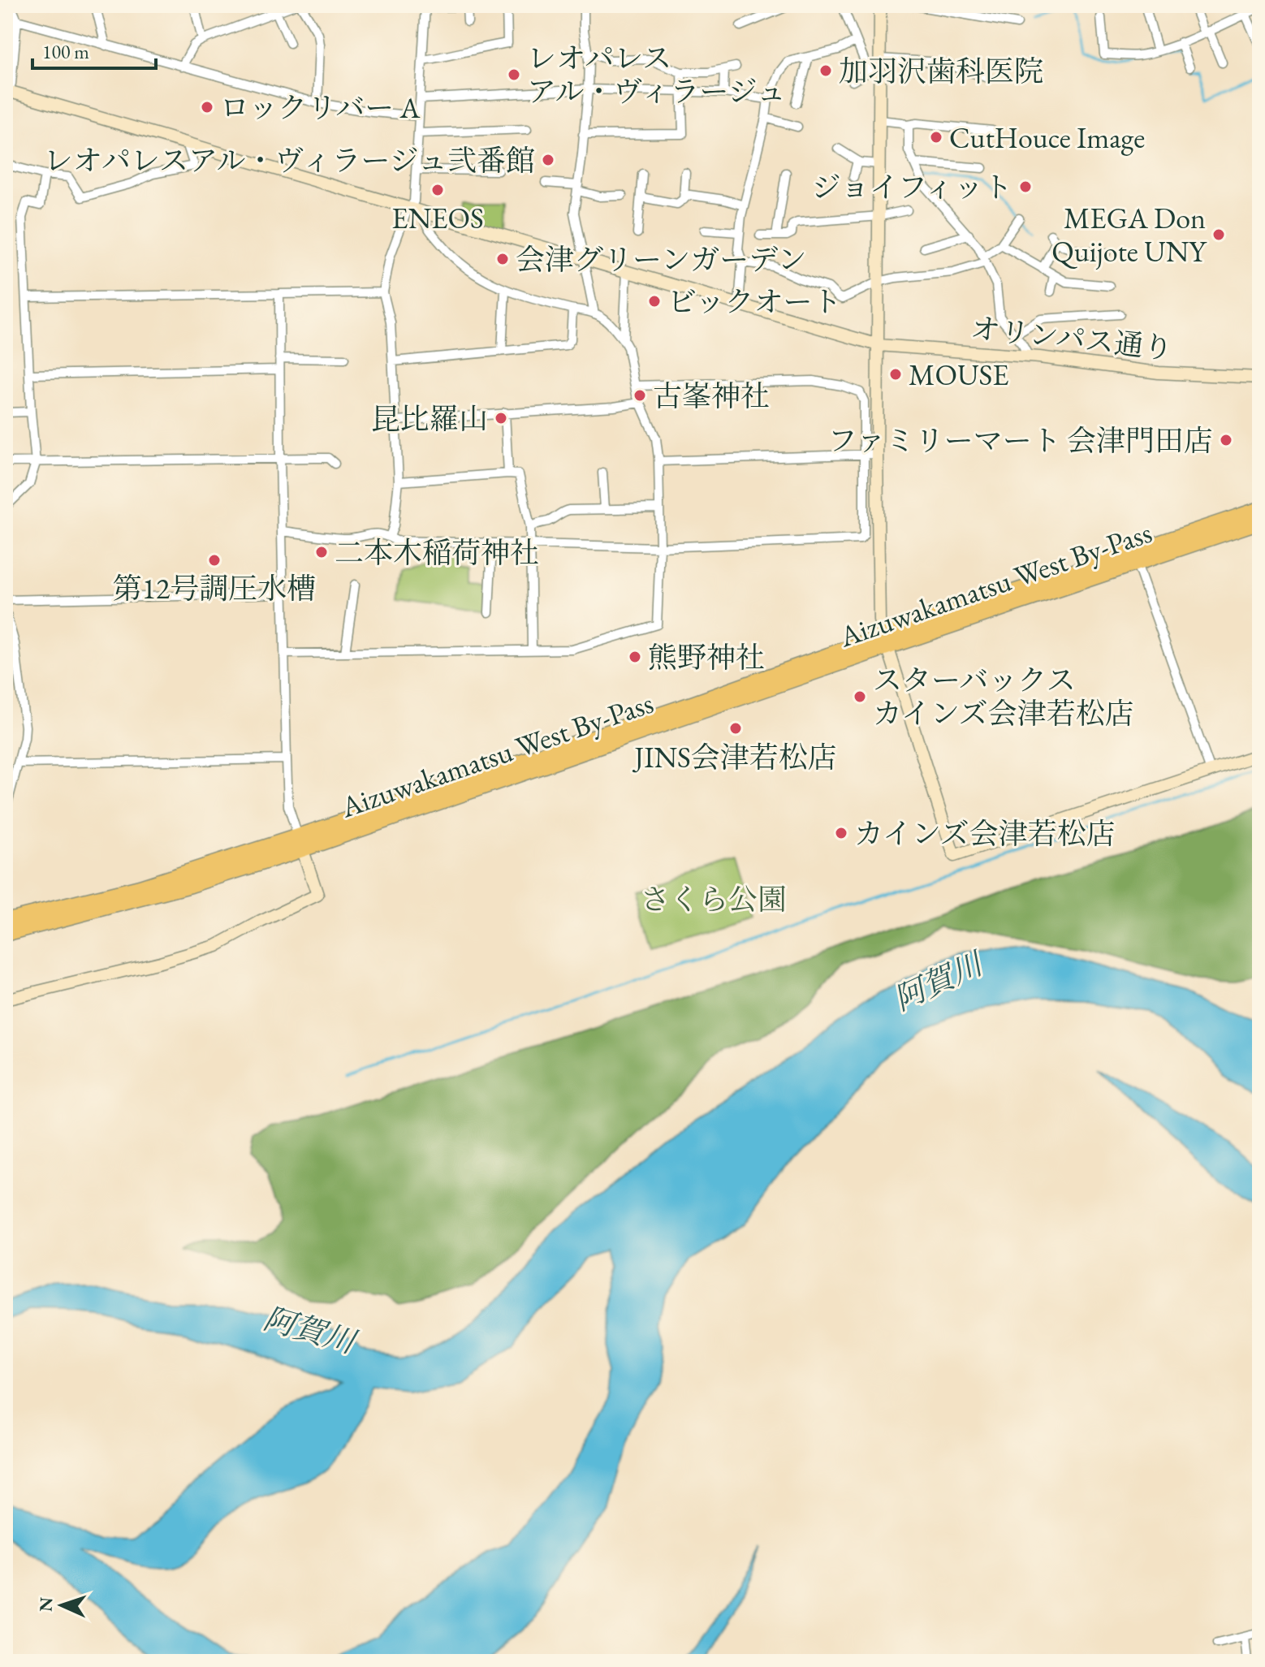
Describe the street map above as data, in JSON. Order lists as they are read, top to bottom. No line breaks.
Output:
{"streets":{"highway":["Aizuwakamatsu West By-Pass"],"street":["オリンパス通り"]},"water":["阿賀川"],"parks":["さくら公園"],"places":["加羽沢歯科医院","レオパレス アル・ヴィラージュ","ロックリバー A","CutHouce Image","レオパレスアル・ヴィラージュ弐番館","ジョイフィット","ENEOS","MEGA Don Quijote UNY","会津グリーンガーデン","ビックオート","MOUSE","古峯神社","昆比羅山","ファミリーマート 会津門田店","二本木稲荷神社","第12号調圧水槽","熊野神社","スターバックス カインズ会津若松店","JINS会津若松店","カインズ会津若松店"],"scale_bar":"100 m","north":"left"}
